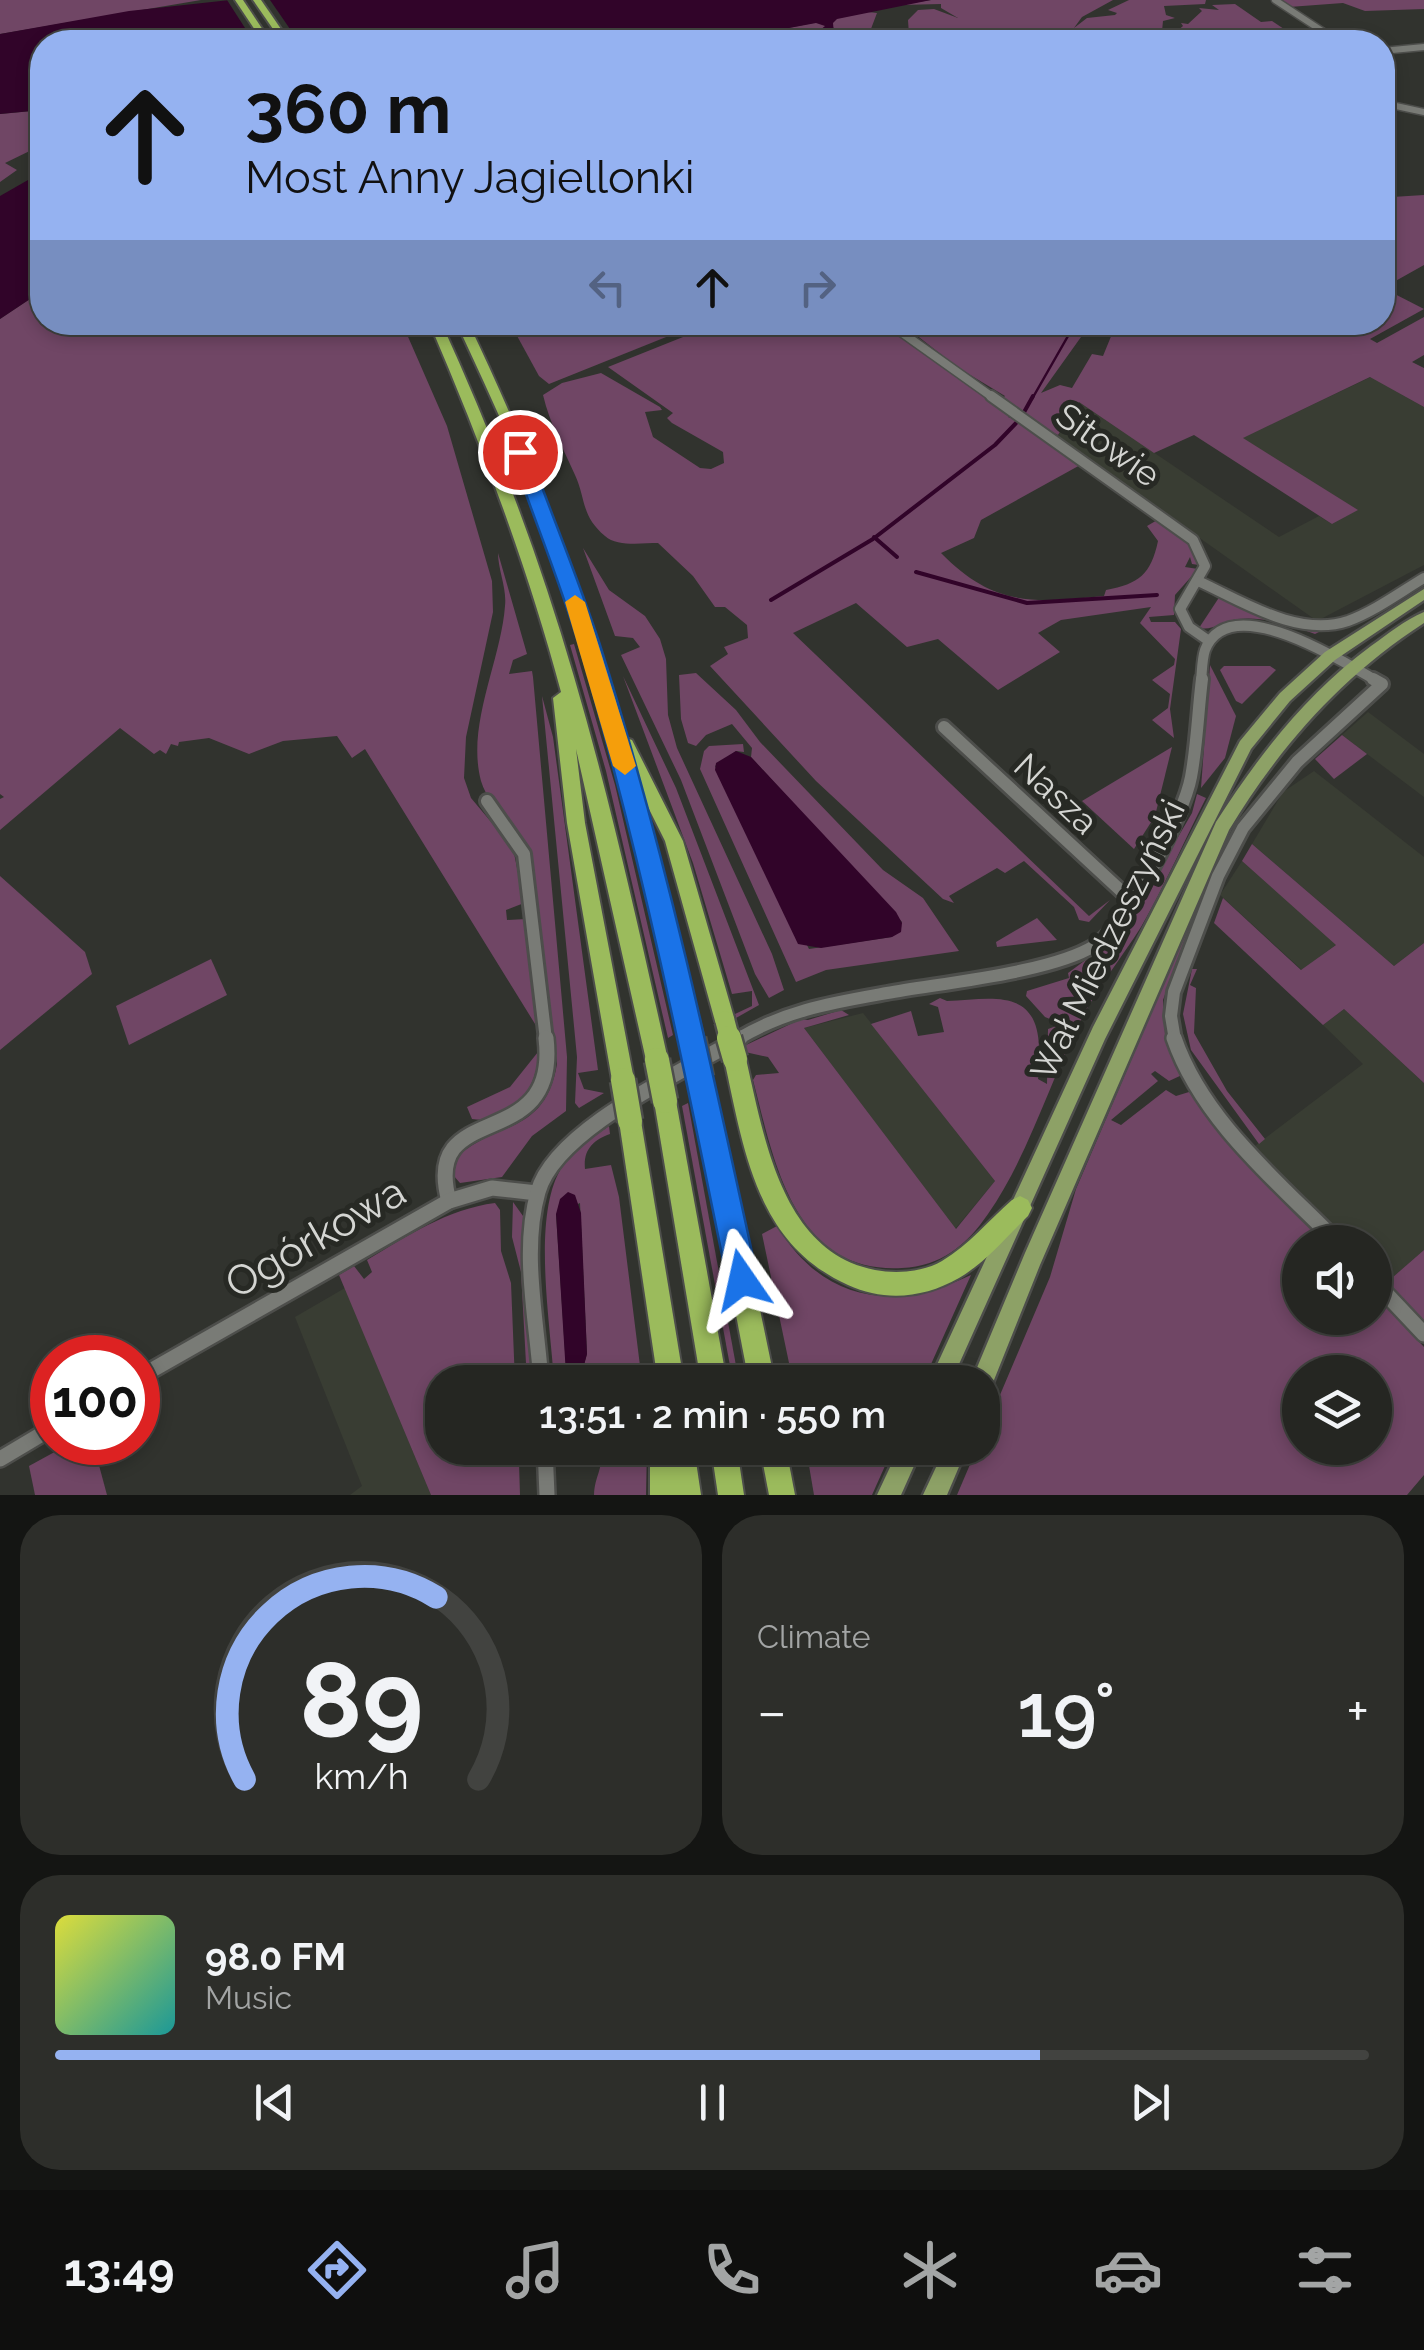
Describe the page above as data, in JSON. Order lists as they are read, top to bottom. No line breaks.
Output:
{"streets":{"main road":["Wał Miedzeszyński"],"street":["Sitowie","Nasza","Ogórkowa"]},"page":{"turn":["360 m","Most Anny Jagiellonki"],"limit":"100","trip":"13:51 · 2 min · 550 m","tile":"Climate","heat":["−","19°","+"],"song":["98.0 FM","Music"],"tabs":"13:49","gauge":["89","km/h"]}}
